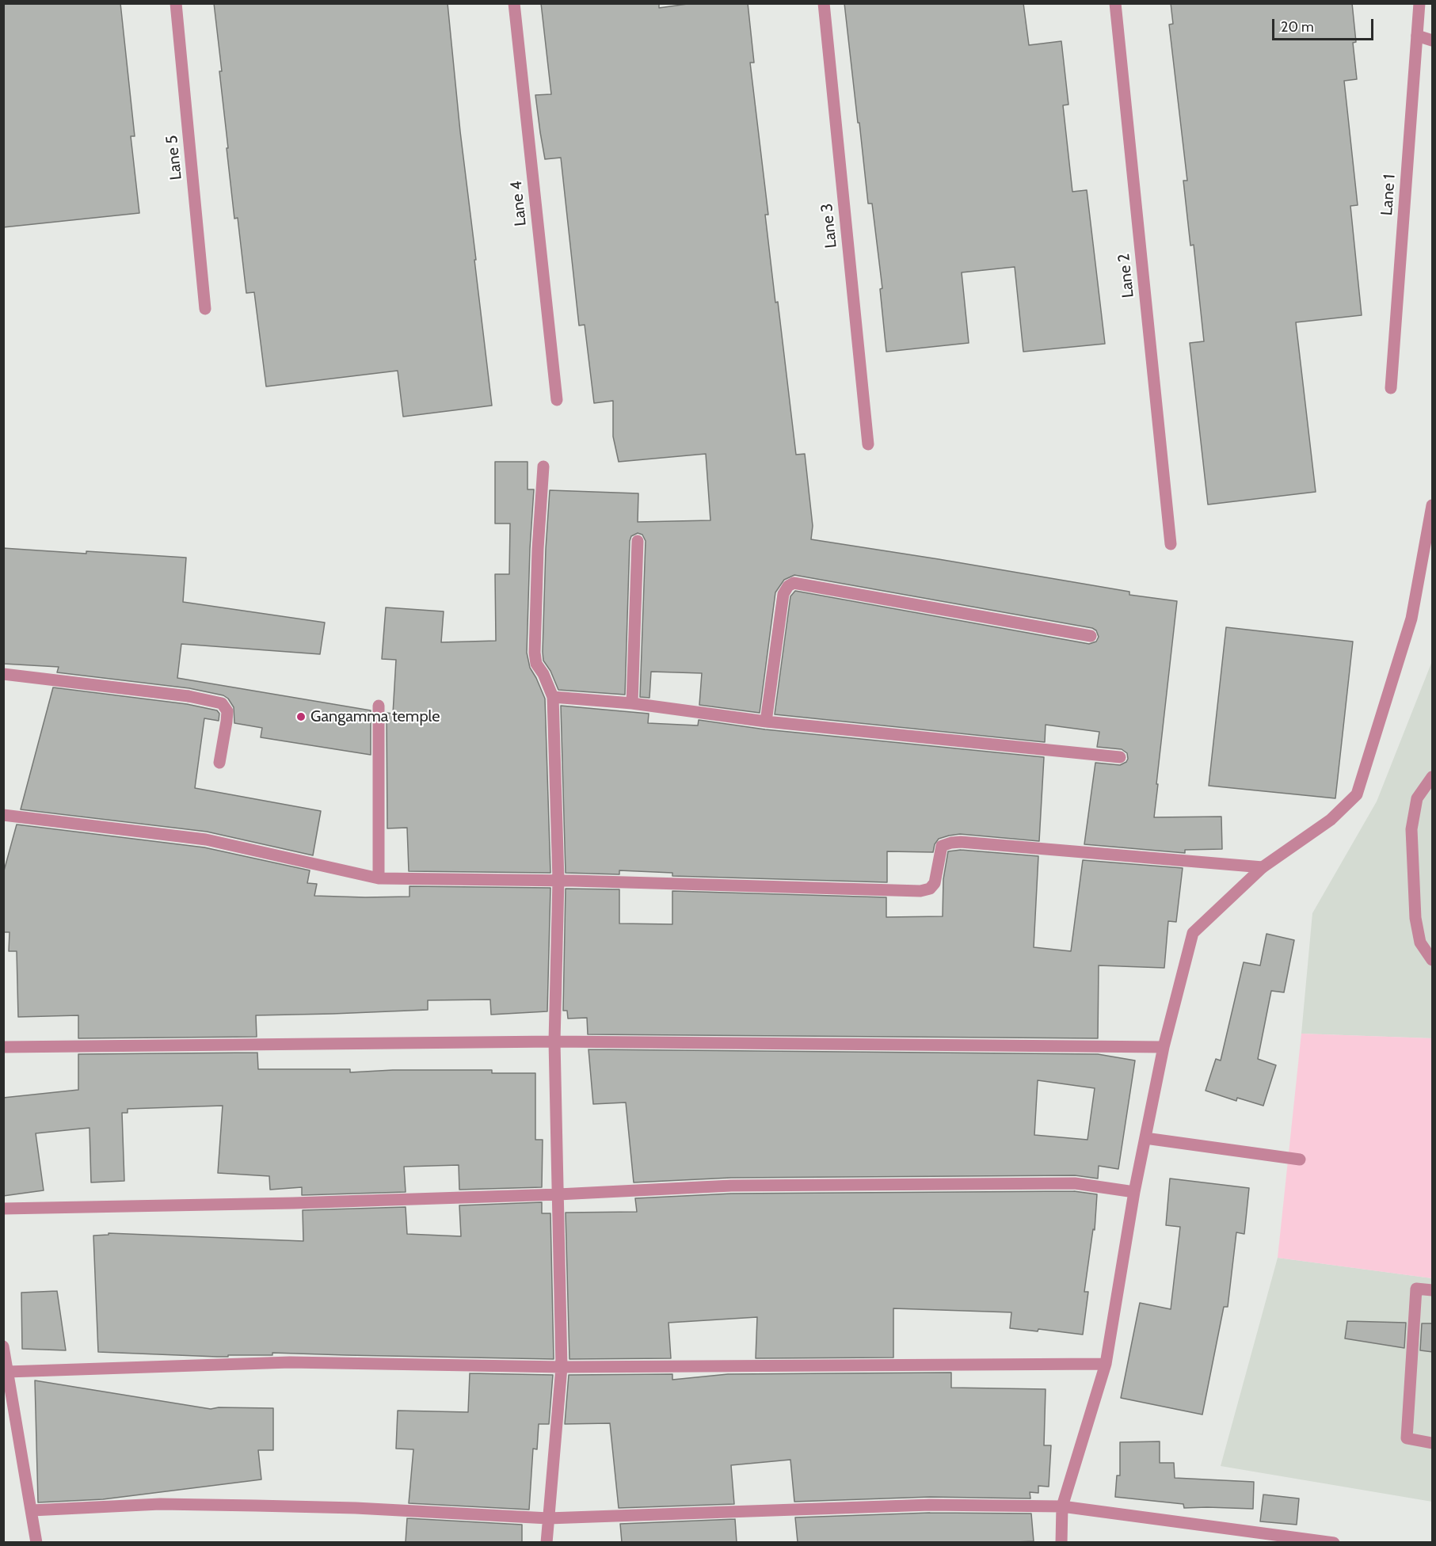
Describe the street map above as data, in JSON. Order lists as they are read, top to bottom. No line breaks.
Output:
{"streets":{"street":["Lane 5","Lane 1","Lane 4","Lane 3","Lane 2"]},"places":["Gangamma temple"],"scale_bar":"20 m"}
